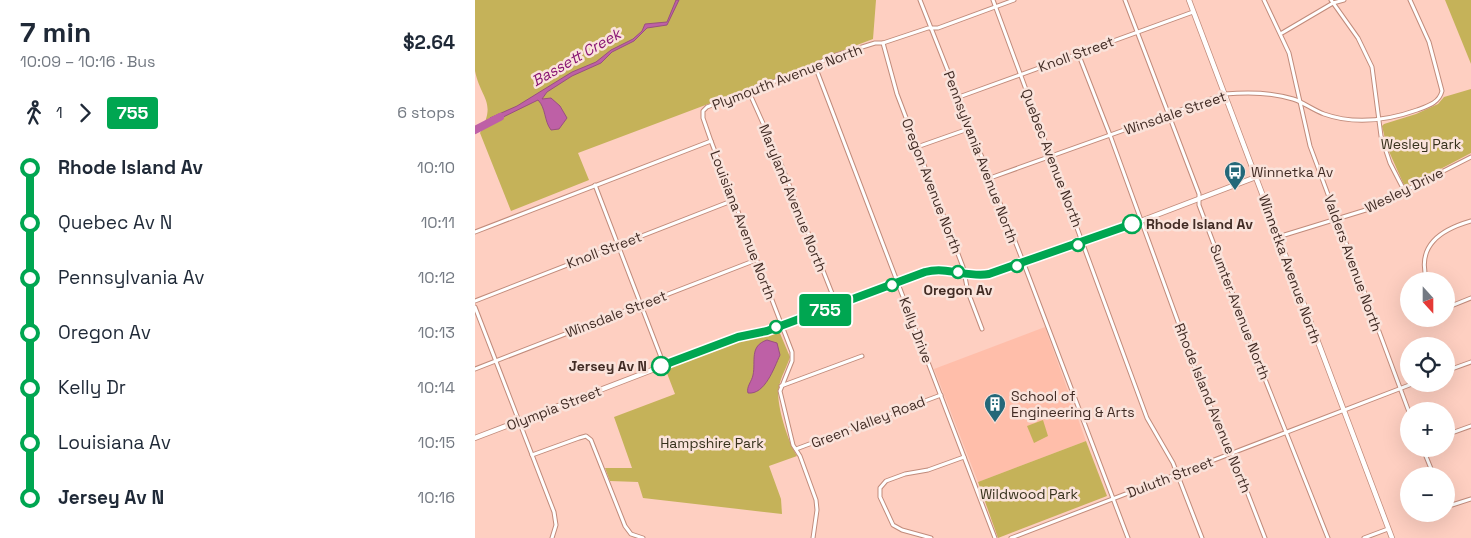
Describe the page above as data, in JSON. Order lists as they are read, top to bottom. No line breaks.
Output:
{"streets":{"street":["Knoll Street","Plymouth Avenue North","Winsdale Street","Pennsylvania Avenue North","Quebec Avenue North","Oregon Avenue North","Wesley Drive","Maryland Avenue North","Louisiana Avenue North","Valders Avenue North","Winnetka Avenue North","Sumter Avenue North","Kelly Drive","Olympia Street","Rhode Island Avenue North","Green Valley Road","Duluth Street"]},"crossings":[["Knoll Street","Pennsylvania Avenue North"],["Knoll Street","Quebec Avenue North"],["Knoll Street","Louisiana Avenue North"],["Knoll Street","Winnetka Avenue North"],["Knoll Street","Sumter Avenue North"],["Knoll Street","Rhode Island Avenue North"],["Plymouth Avenue North","Pennsylvania Avenue North"],["Plymouth Avenue North","Quebec Avenue North"],["Plymouth Avenue North","Oregon Avenue North"],["Plymouth Avenue North","Maryland Avenue North"],["Plymouth Avenue North","Louisiana Avenue North"],["Plymouth Avenue North","Kelly Drive"],["Winsdale Street","Pennsylvania Avenue North"],["Winsdale Street","Quebec Avenue North"],["Winsdale Street","Louisiana Avenue North"],["Winsdale Street","Valders Avenue North"],["Winsdale Street","Winnetka Avenue North"],["Winsdale Street","Sumter Avenue North"],["Winsdale Street","Rhode Island Avenue North"],["Pennsylvania Avenue North","Olympia Street"],["Pennsylvania Avenue North","Duluth Street"],["Quebec Avenue North","Olympia Street"],["Quebec Avenue North","Duluth Street"],["Oregon Avenue North","Olympia Street"],["Wesley Drive","Valders Avenue North"],["Wesley Drive","Winnetka Avenue North"],["Maryland Avenue North","Olympia Street"],["Louisiana Avenue North","Olympia Street"],["Valders Avenue North","Duluth Street"],["Winnetka Avenue North","Olympia Street"],["Winnetka Avenue North","Duluth Street"],["Sumter Avenue North","Olympia Street"],["Sumter Avenue North","Duluth Street"],["Kelly Drive","Olympia Street"],["Kelly Drive","Green Valley Road"],["Olympia Street","Rhode Island Avenue North"],["Rhode Island Avenue North","Duluth Street"]],"water":["Bassett Creek"],"parks":["Wesley Park","Hampshire Park","Wildwood Park"],"places":{"bus stop":["Winnetka Av"],"other":["Rhode Island Av","Oregon Av","Jersey Av N"],"building":["School of Engineering & Arts"]},"lines":["bus line 755"],"north":"bottom","page":{"heading":["7 min","10:09 – 10:16 · Bus","$2.64"],"on_map":"755","legs":["1","755","6 stops"],"list":[{"name":"Rhode Island Av","value":"10:10"},{"name":"Quebec Av N","value":"10:11"},{"name":"Pennsylvania Av","value":"10:12"},{"name":"Oregon Av","value":"10:13"},{"name":"Kelly Dr","value":"10:14"},{"name":"Louisiana Av","value":"10:15"},{"name":"Jersey Av N","value":"10:16"}],"map_buttons":["+","−"]}}
